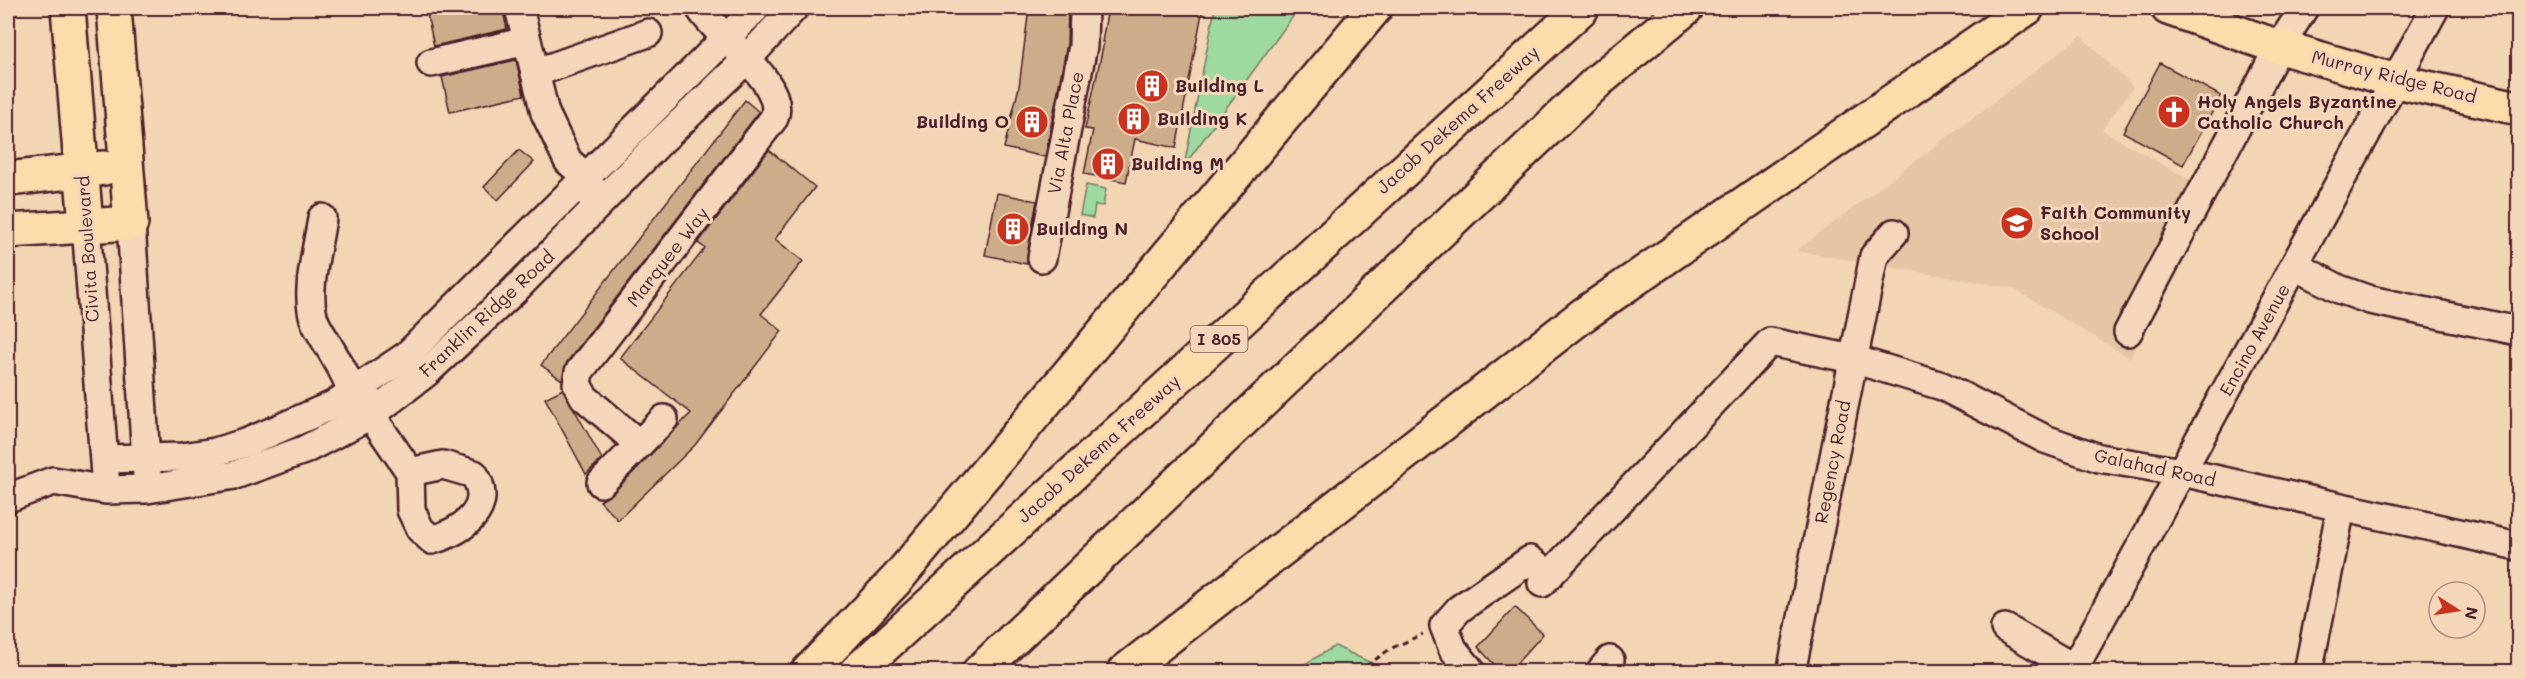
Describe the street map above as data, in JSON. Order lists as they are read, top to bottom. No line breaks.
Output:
{"streets":{"main road":["Murray Ridge Road","Jacob Dekema Freeway","Civita Boulevard","I 805"],"street":["Via Alta Place","Marquee Way","Franklin Ridge Road","Encino Avenue","Regency Road","Galahad Road"]},"crossings":[["Murray Ridge Road","Encino Avenue"],["Civita Boulevard","Franklin Ridge Road"],["Marquee Way","Franklin Ridge Road"],["Encino Avenue","Galahad Road"],["Regency Road","Galahad Road"]],"places":{"building":["Building L","Building K","Building O","Building M","Building N"],"church":["Holy Angels Byzantine Catholic Church"],"school or university":["Faith Community School"]},"north":"right"}
